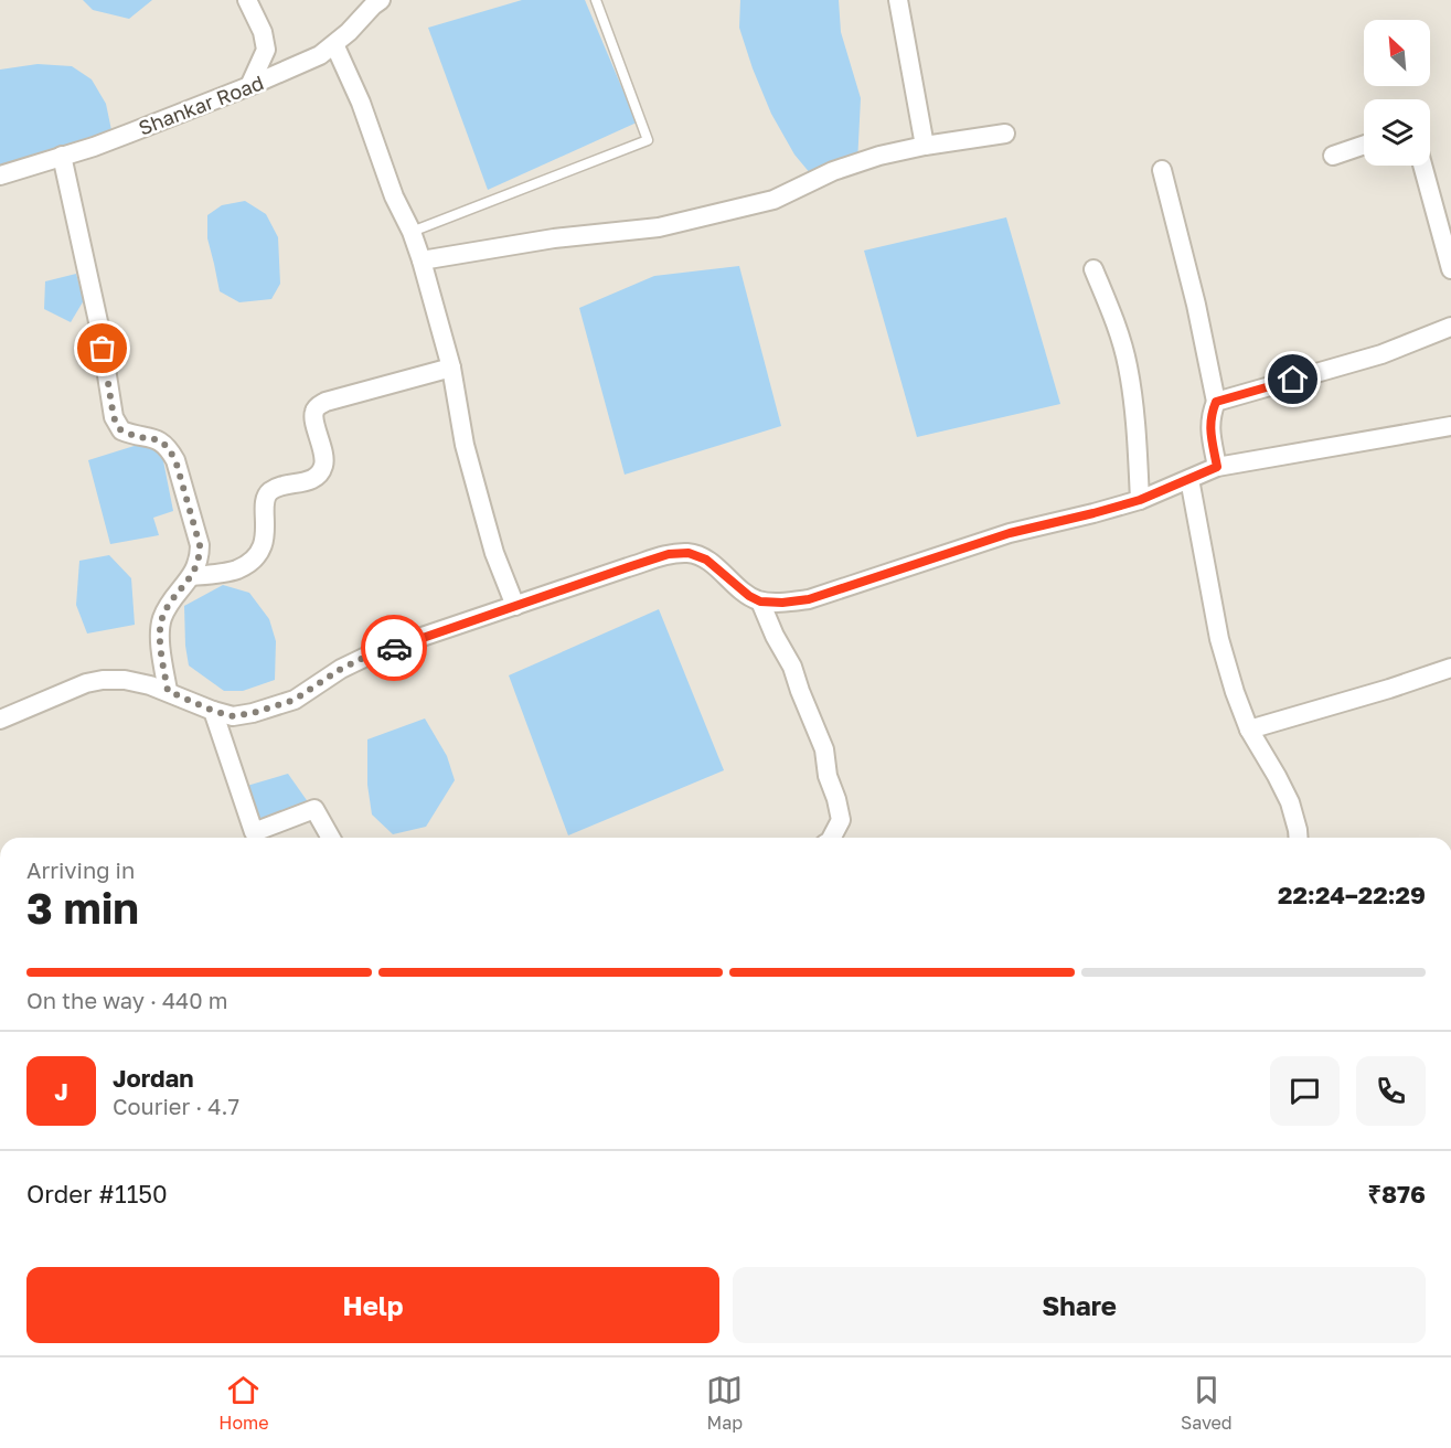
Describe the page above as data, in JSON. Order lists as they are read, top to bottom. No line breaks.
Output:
{"streets":{"street":["Shankar Road"]},"north":"top left","page":{"heading":["3 min","Arriving in","22:24–22:29"],"panel":["Jordan","Courier · 4.7","Order #1150","₹876"],"bar":"On the way · 440 m","round":"J","buttons":["Help","Share"],"tabs":["Home","Map","Saved"]}}
